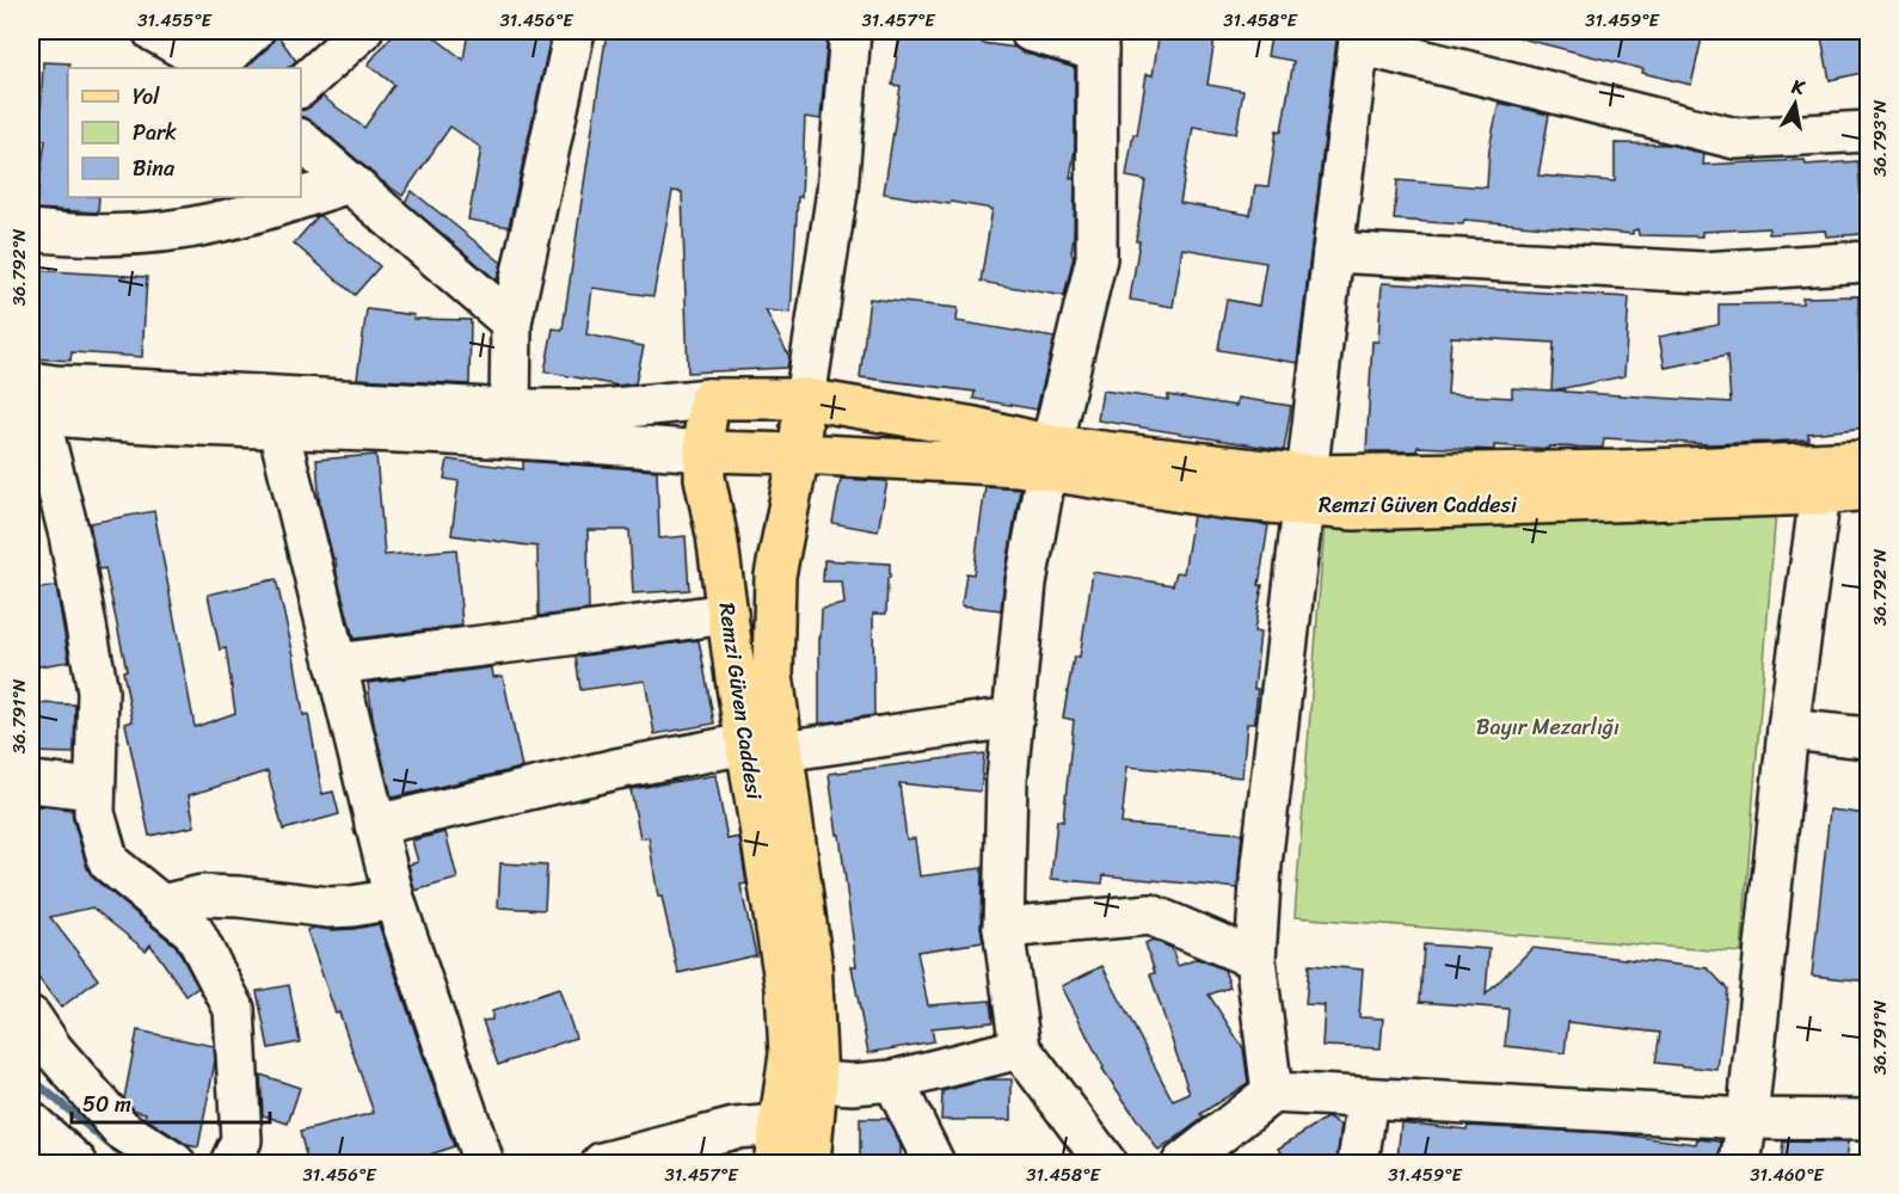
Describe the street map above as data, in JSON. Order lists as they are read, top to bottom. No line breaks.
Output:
{"streets":{"main road":["Remzi Güven Caddesi"]},"parks":["Bayır Mezarlığı"],"legend":["Yol","Park","Bina"],"scale_bar":"50 m","north":"top","coordinates":["31.455°E","31.456°E","31.457°E","31.458°E","31.459°E","36.793°N","36.792°N","36.791°N","31.460°E"]}
